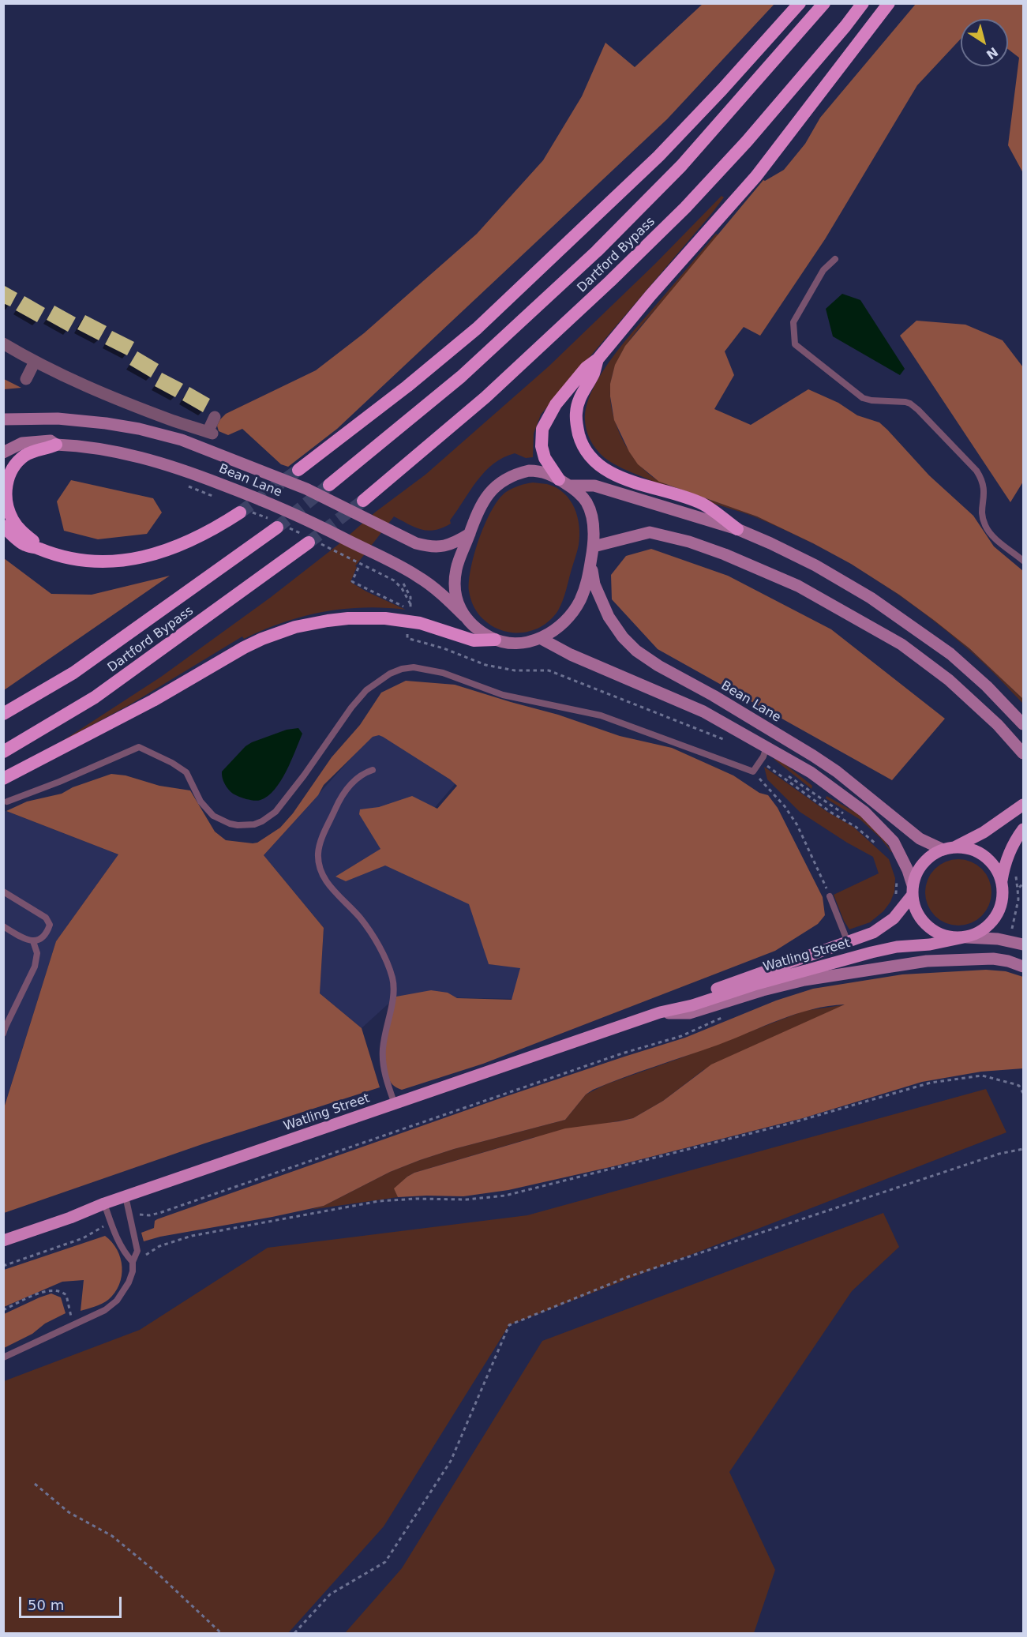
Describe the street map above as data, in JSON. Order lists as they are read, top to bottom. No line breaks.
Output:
{"streets":{"highway":["Dartford Bypass"],"main road":["Bean Lane","Watling Street"]},"crossings":[["Bean Lane","Watling Street"]],"scale_bar":"50 m","north":"bottom right"}
